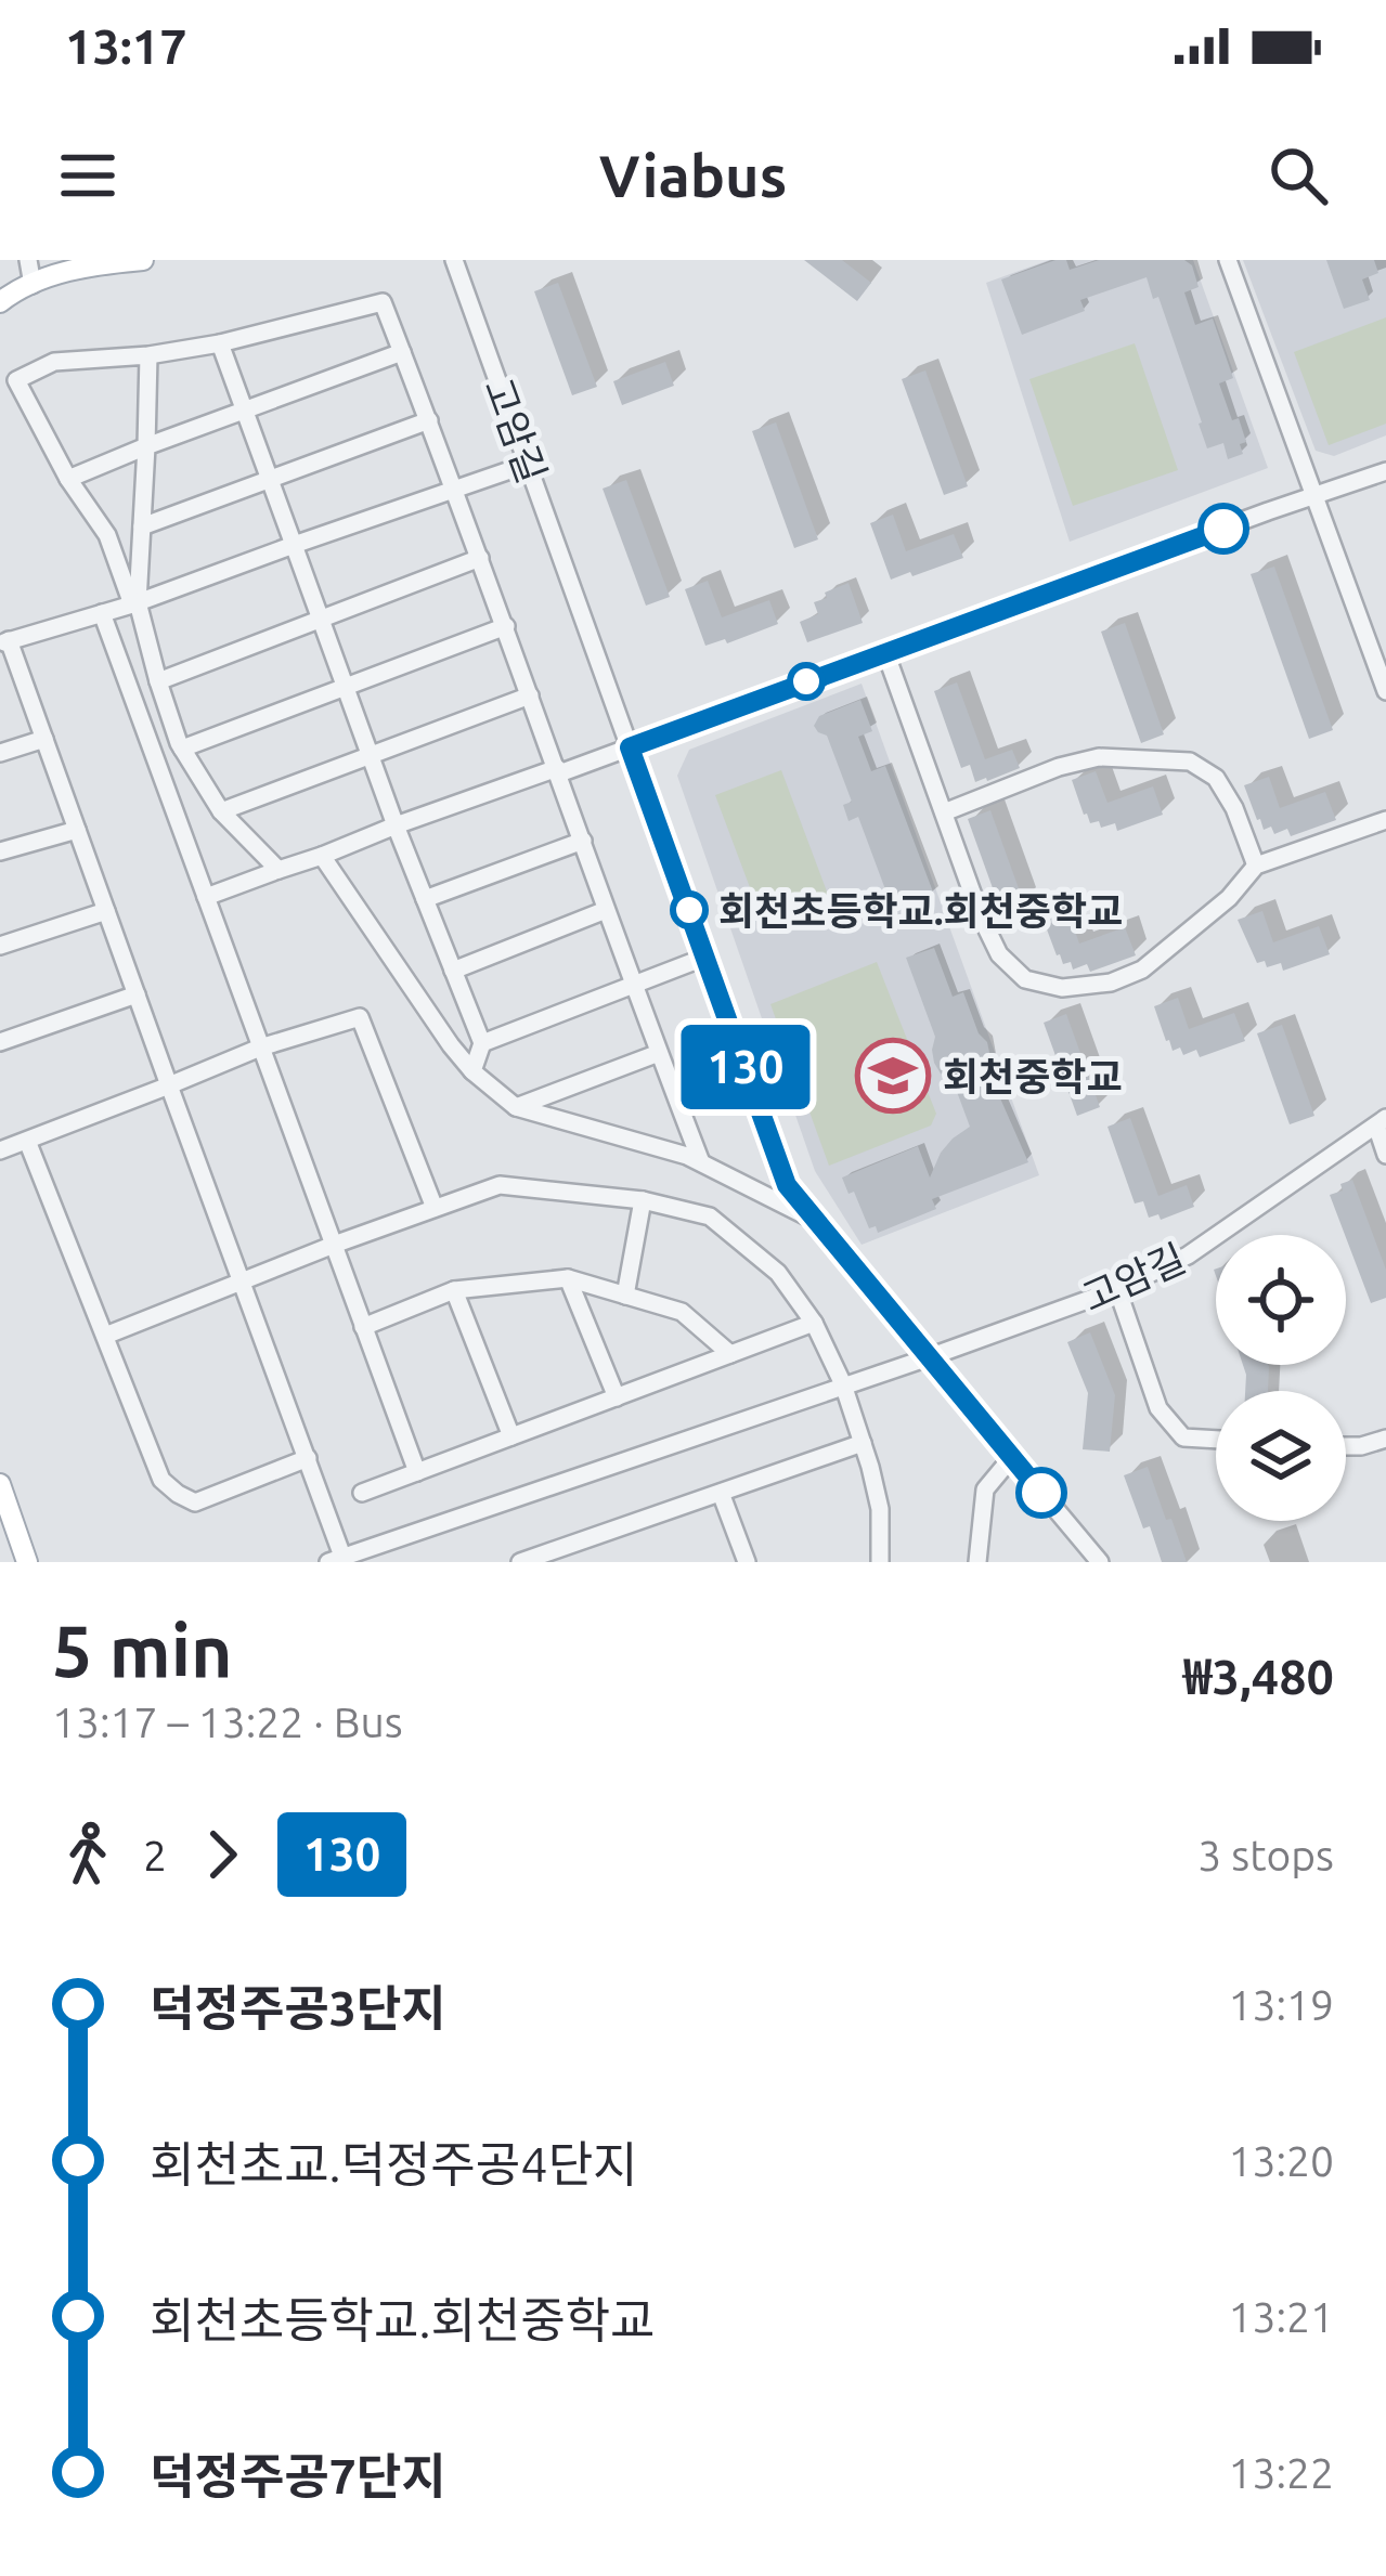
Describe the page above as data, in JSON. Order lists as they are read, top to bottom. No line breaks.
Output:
{"streets":{"street":["고암길"]},"places":{"other":["회천초등학교.회천중학교"],"school or university":["회천중학교"]},"lines":["bus line 130"],"page":{"status":"13:17","header":"Viabus","on_map":"130","heading":["5 min","13:17 – 13:22 · Bus","₩3,480"],"legs":["2","130","3 stops"],"list":[{"name":"덕정주공3단지","value":"13:19"},{"name":"회천초교.덕정주공4단지","value":"13:20"},{"name":"회천초등학교.회천중학교","value":"13:21"},{"name":"덕정주공7단지","value":"13:22"}]}}
